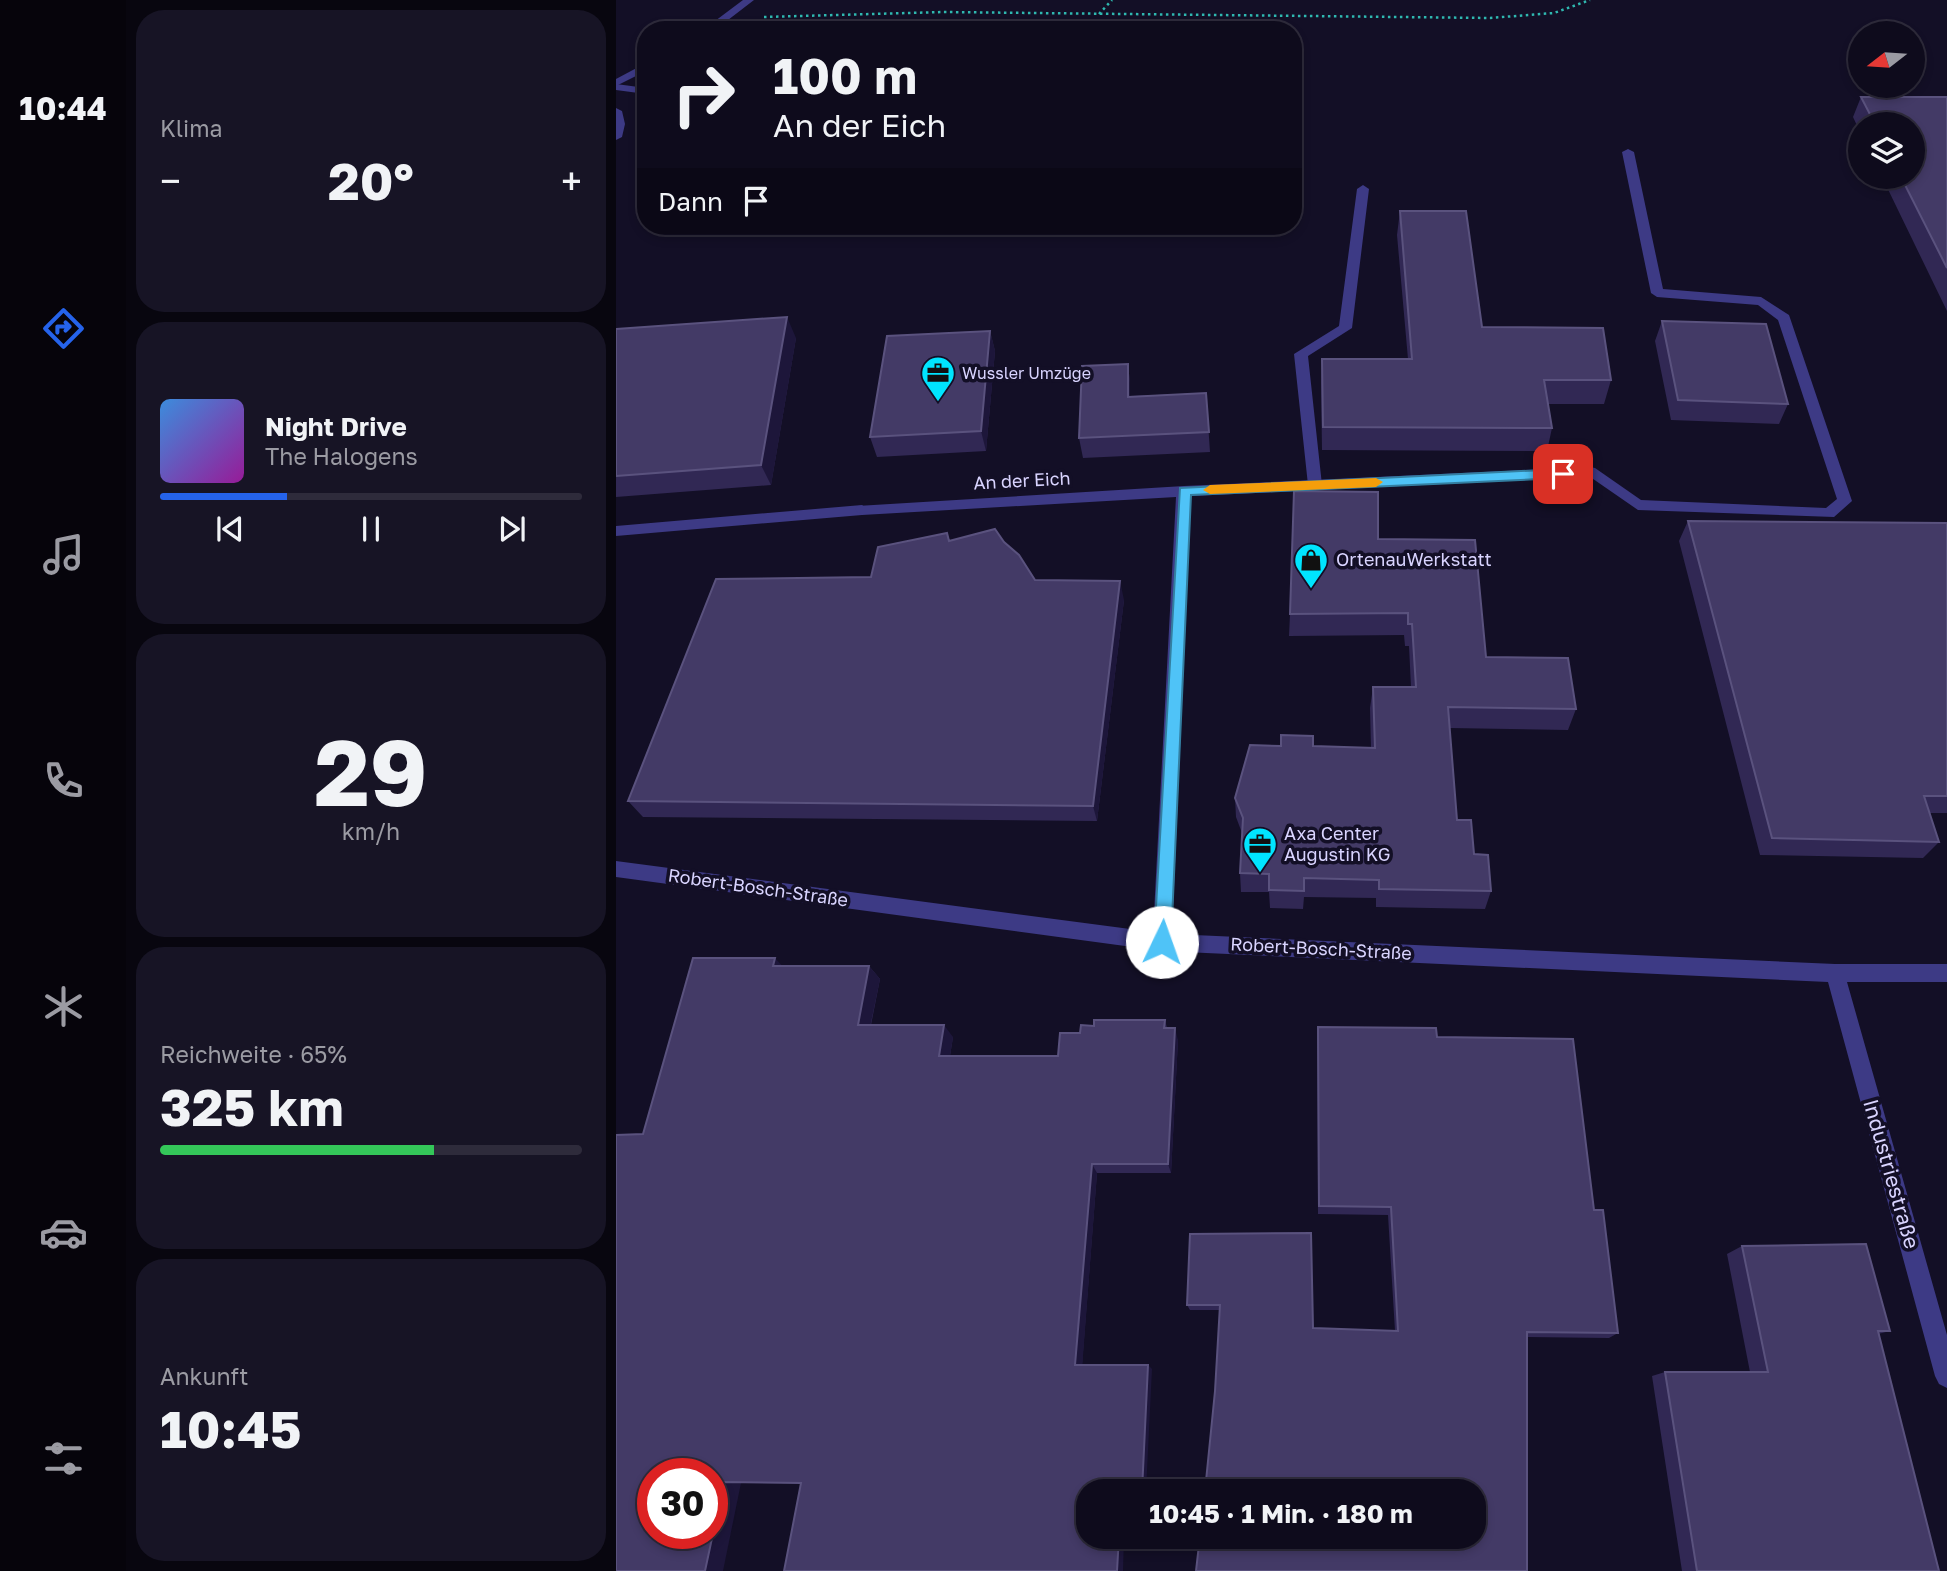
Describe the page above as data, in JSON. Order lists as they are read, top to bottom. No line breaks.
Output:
{"streets":{"street":["An der Eich","Robert-Bosch-Straße","Industriestraße"]},"crossings":[["Robert-Bosch-Straße","Industriestraße"]],"places":{"office":["Wussler Umzüge","Axa Center Augustin KG"],"shop":["OrtenauWerkstatt"]},"north":"left","page":{"tabs":"10:44","tile":["Klima",["29","km/h"],["Reichweite · 65%","325 km"],["Ankunft","10:45"]],"turn":["100 m","An der Eich"],"heat":["−","20°","+"],"then":"Dann","song":["Night Drive","The Halogens"],"limit":"30","trip":"10:45 · 1 Min. · 180 m"}}
